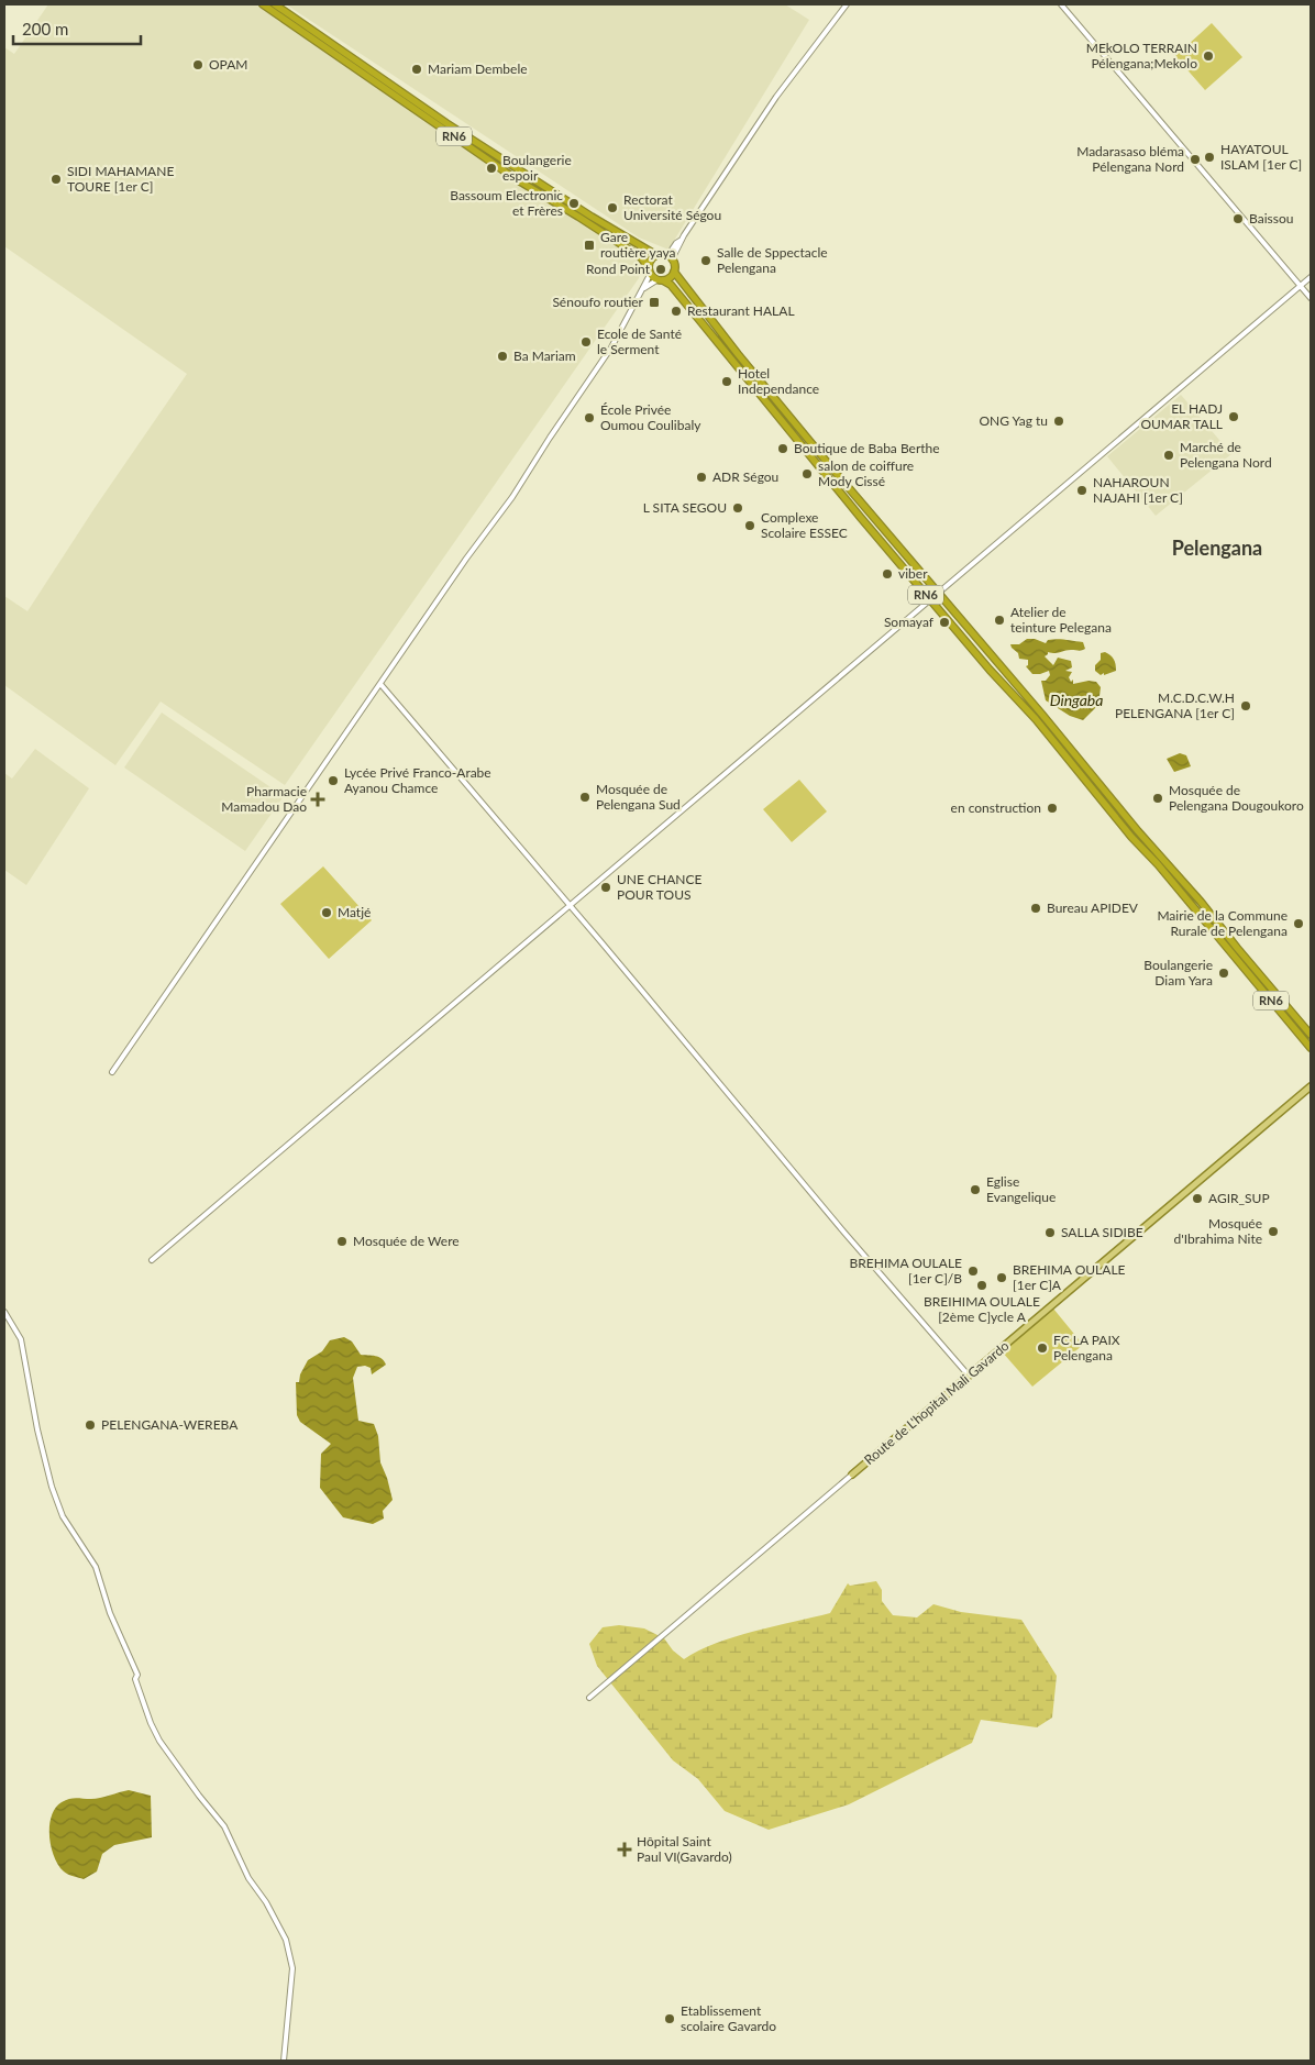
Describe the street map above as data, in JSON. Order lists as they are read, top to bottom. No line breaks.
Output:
{"streets":{"highway":["RN6"],"main road":["Route de L'hopital Mali Gavardo"]},"districts":["Pelengana"],"water":["Dingaba"],"places":{"other":["MEkOLO TERRAIN Pélengana;Mekolo","OPAM","Mariam Dembele","HAYATOUL ISLAM [1er C]","Madarasaso bléma Pélengana Nord","Boulangerie espoir","SIDI MAHAMANE TOURE [1er C]","Bassoum Electronic et Frères","Rectorat Université Ségou","Baissou","Salle de Sppectacle Pelengana","Rond Point","Restaurant HALAL","Ecole de Santé le Serment","Ba Mariam","Hotel Independance","EL HADJ OUMAR TALL","École Privée Oumou Coulibaly","ONG Yag tu","Boutique de Baba Berthe","Marché de Pelengana Nord","salon de coiffure Mody Cissé","ADR Ségou","NAHAROUN NAJAHI [1er C]","L SITA SEGOU","Complexe Scolaire ESSEC","viber","Atelier de teinture Pelegana","Somayaf","M.C.D.C.W.H PELENGANA [1er C]","Lycée Privé Franco-Arabe Ayanou Chamce","Mosquée de Pelengana Sud","Mosquée de Pelengana Dougoukoro","en construction","UNE CHANCE POUR TOUS","Bureau APIDEV","Matjé","Mairie de la Commune Rurale de Pelengana","Boulangerie Diam Yara","Eglise Evangelique","AGIR_SUP","Mosquée d'Ibrahima Nite","SALLA SIDIBE","Mosquée de Were","BREHIMA OULALE [1er C]/B","BREHIMA OULALE [1er C]A","BREIHIMA OULALE [2ème C]ycle A","FC LA PAIX Pelengana","PELENGANA-WEREBA","Etablissement scolaire Gavardo"],"transit":["Gare routière yaya","Sénoufo routier"],"health":["Pharmacie Mamadou Dao","Hôpital Saint Paul VI(Gavardo)"]},"scale_bar":"200 m"}
